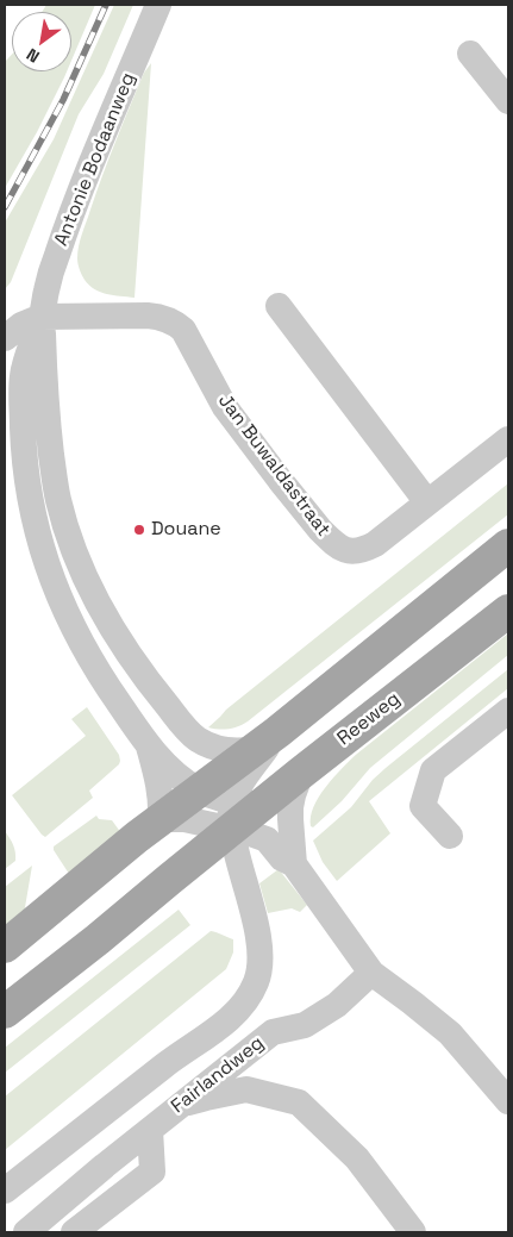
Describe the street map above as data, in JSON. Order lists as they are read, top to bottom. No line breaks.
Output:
{"streets":{"main road":["Reeweg"],"street":["Antonie Bodaanweg","Jan Buwaldastraat","Fairlandweg"]},"crossings":[["Antonie Bodaanweg","Jan Buwaldastraat"],["Antonie Bodaanweg","Reeweg"],["Antonie Bodaanweg","Fairlandweg"],["Reeweg","Fairlandweg"]],"places":["Douane"],"north":"bottom left"}
